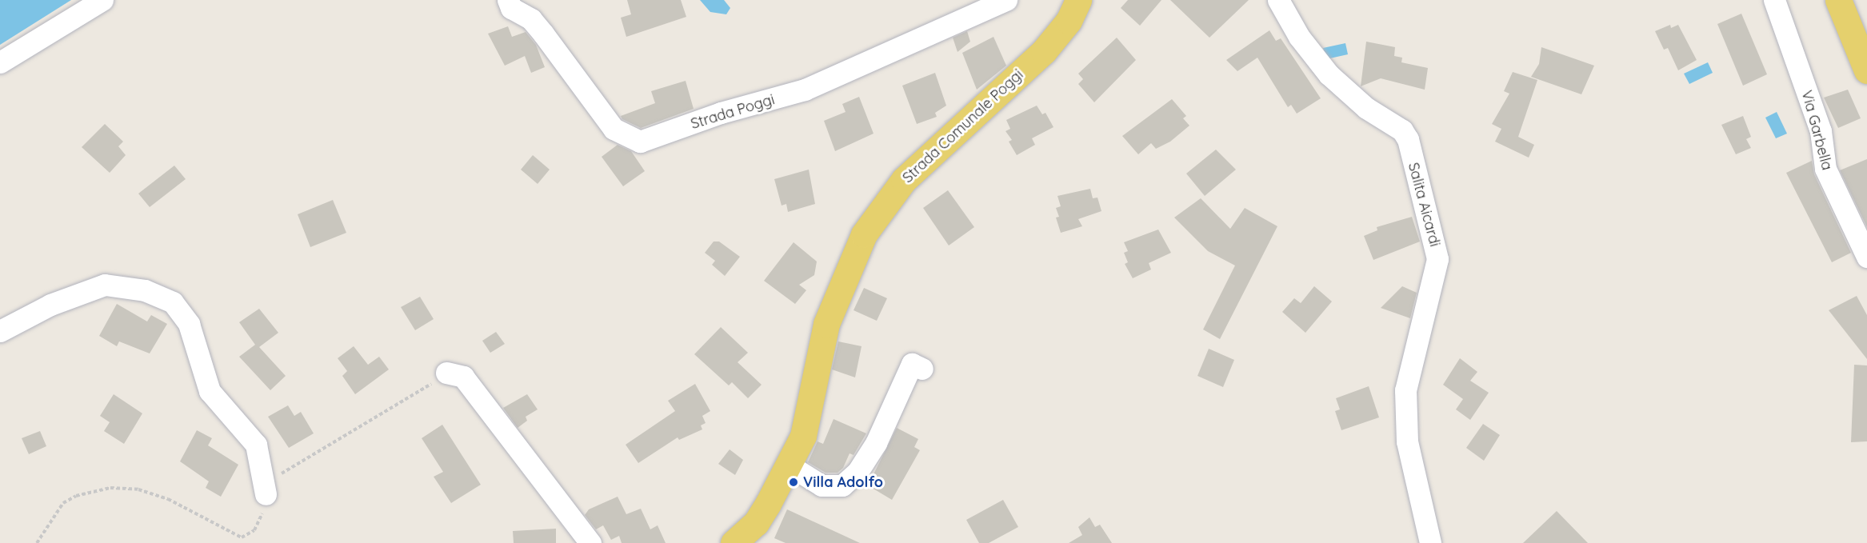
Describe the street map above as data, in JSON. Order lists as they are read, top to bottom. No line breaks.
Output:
{"streets":{"main road":["Strada Comunale Poggi"],"street":["Strada Poggi","Via Garbella","Salita Aicardi"]},"places":["Villa Adolfo"]}
